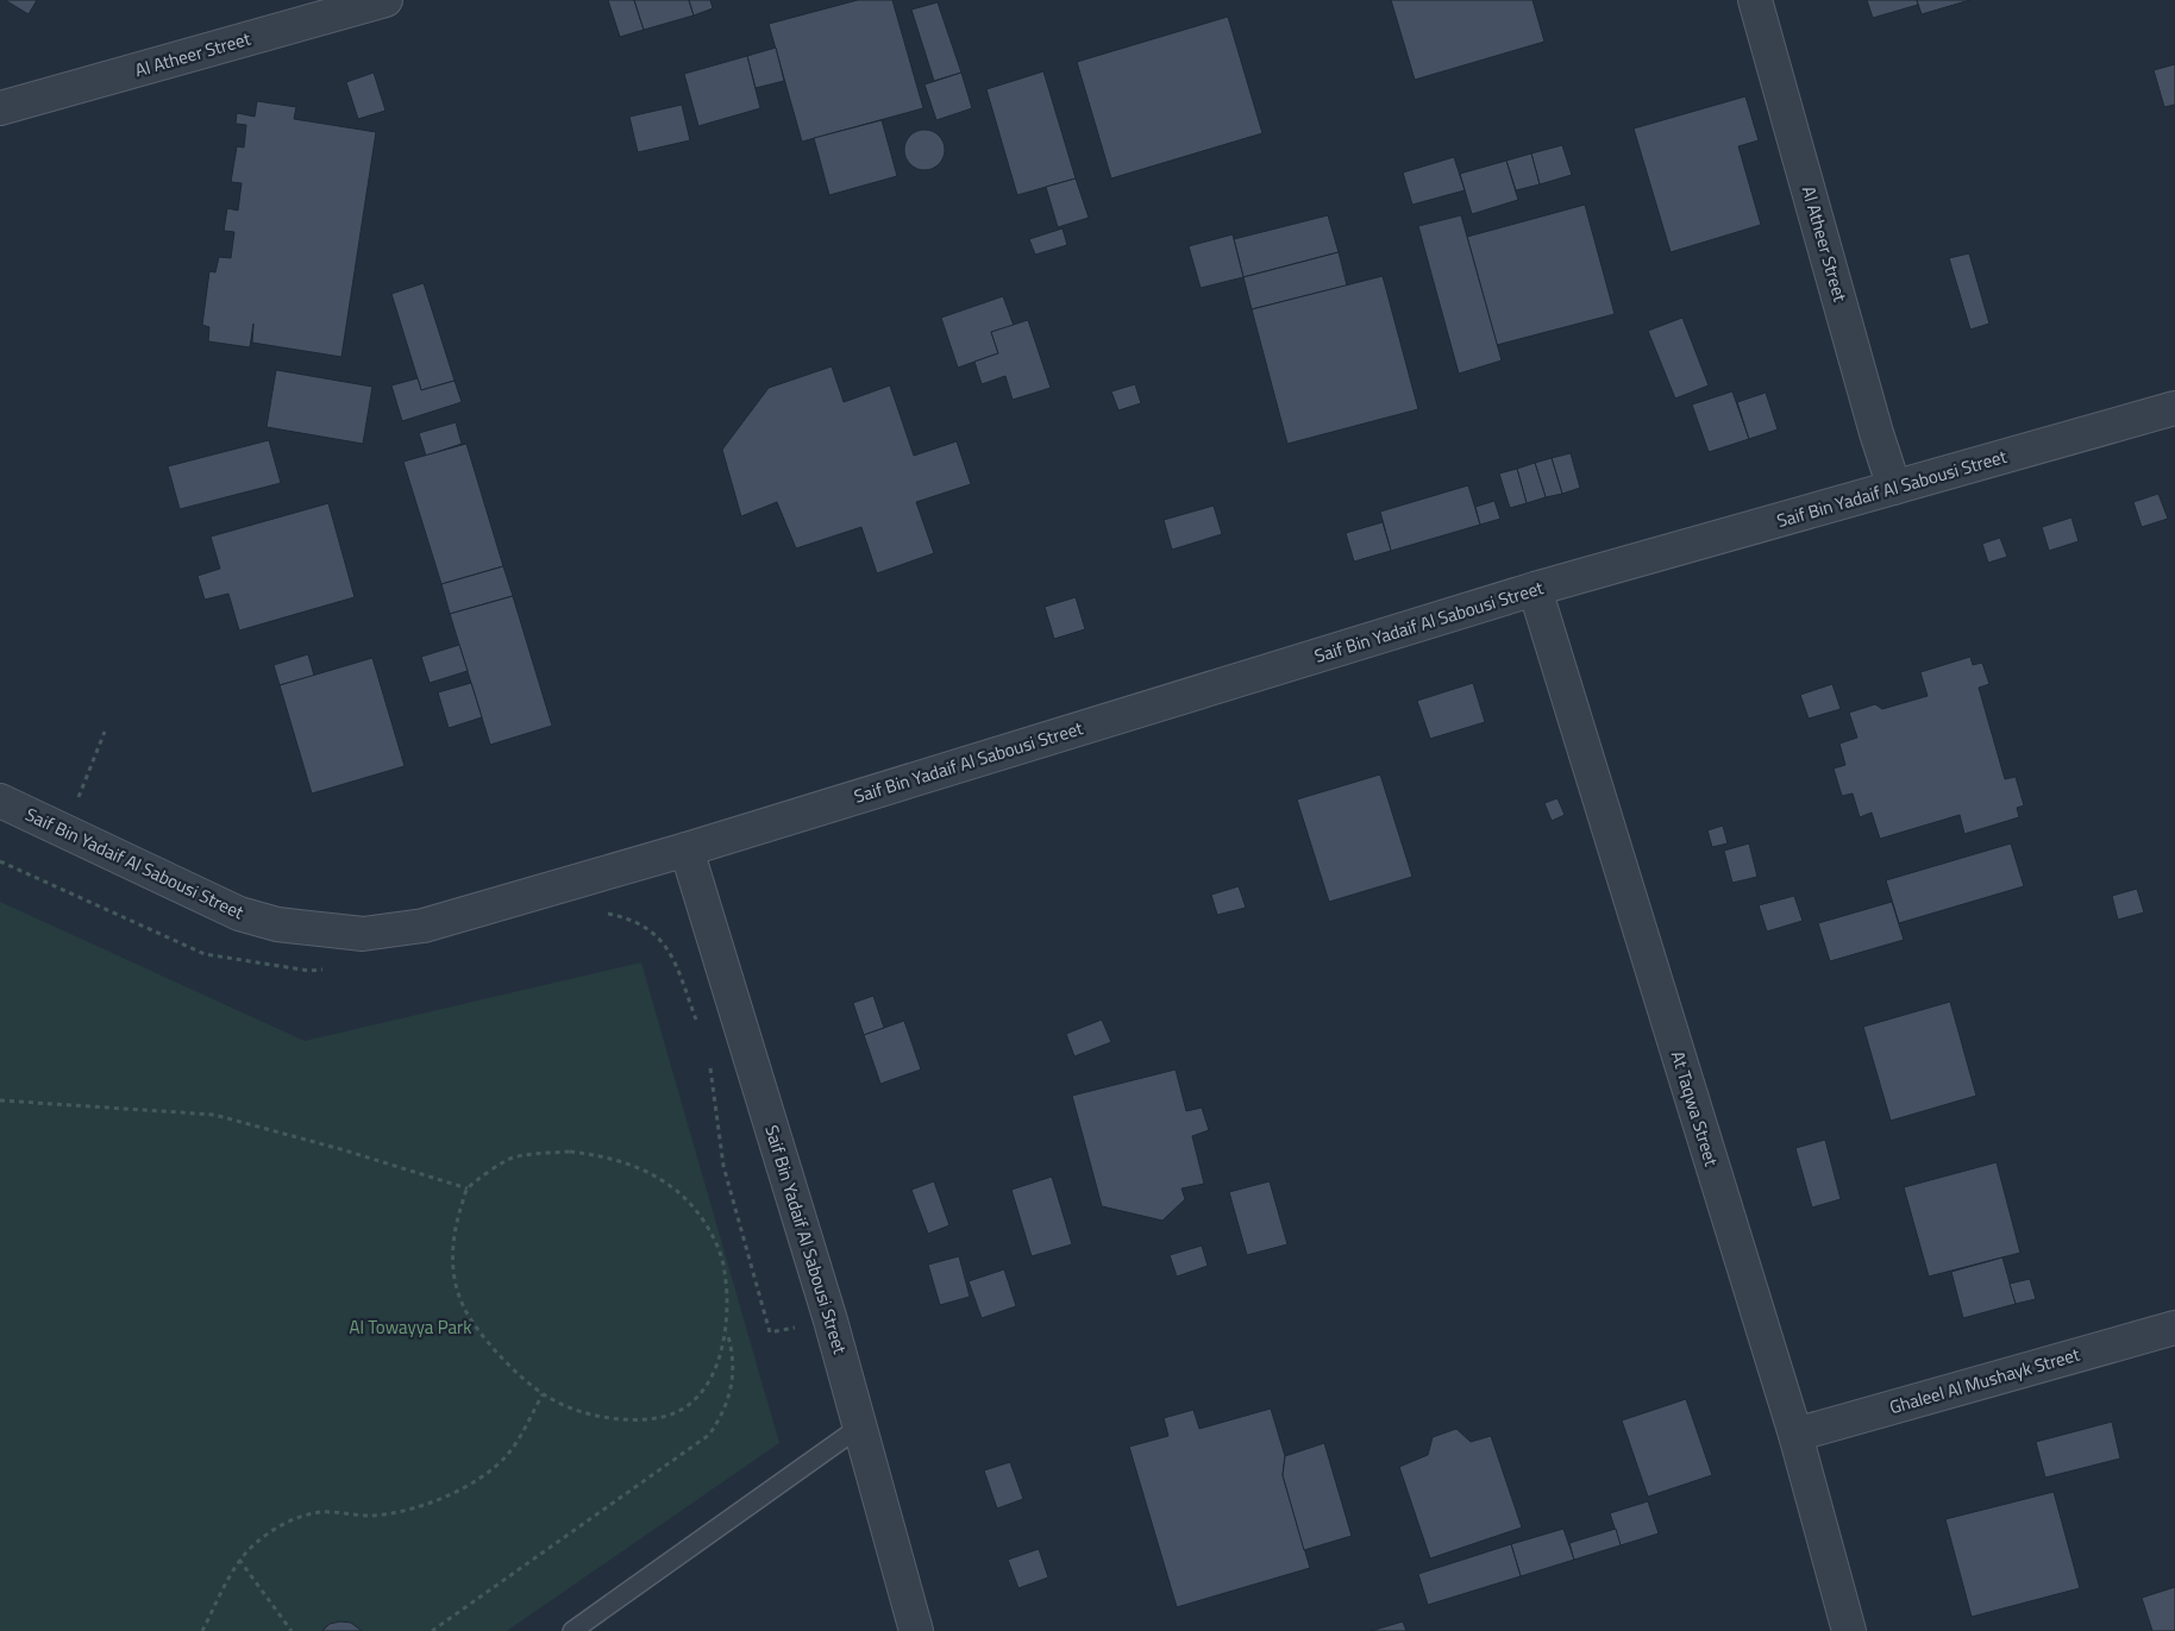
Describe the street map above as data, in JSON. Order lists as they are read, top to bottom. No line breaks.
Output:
{"streets":{"street":["Al Atheer Street","Saif Bin Yadaif Al Sabousi Street","At Taqwa Street","Ghaleel Al Mushayk Street"]},"crossings":[["Al Atheer Street","Saif Bin Yadaif Al Sabousi Street"],["Saif Bin Yadaif Al Sabousi Street","At Taqwa Street"],["At Taqwa Street","Ghaleel Al Mushayk Street"]],"parks":["Al Towayya Park"]}
